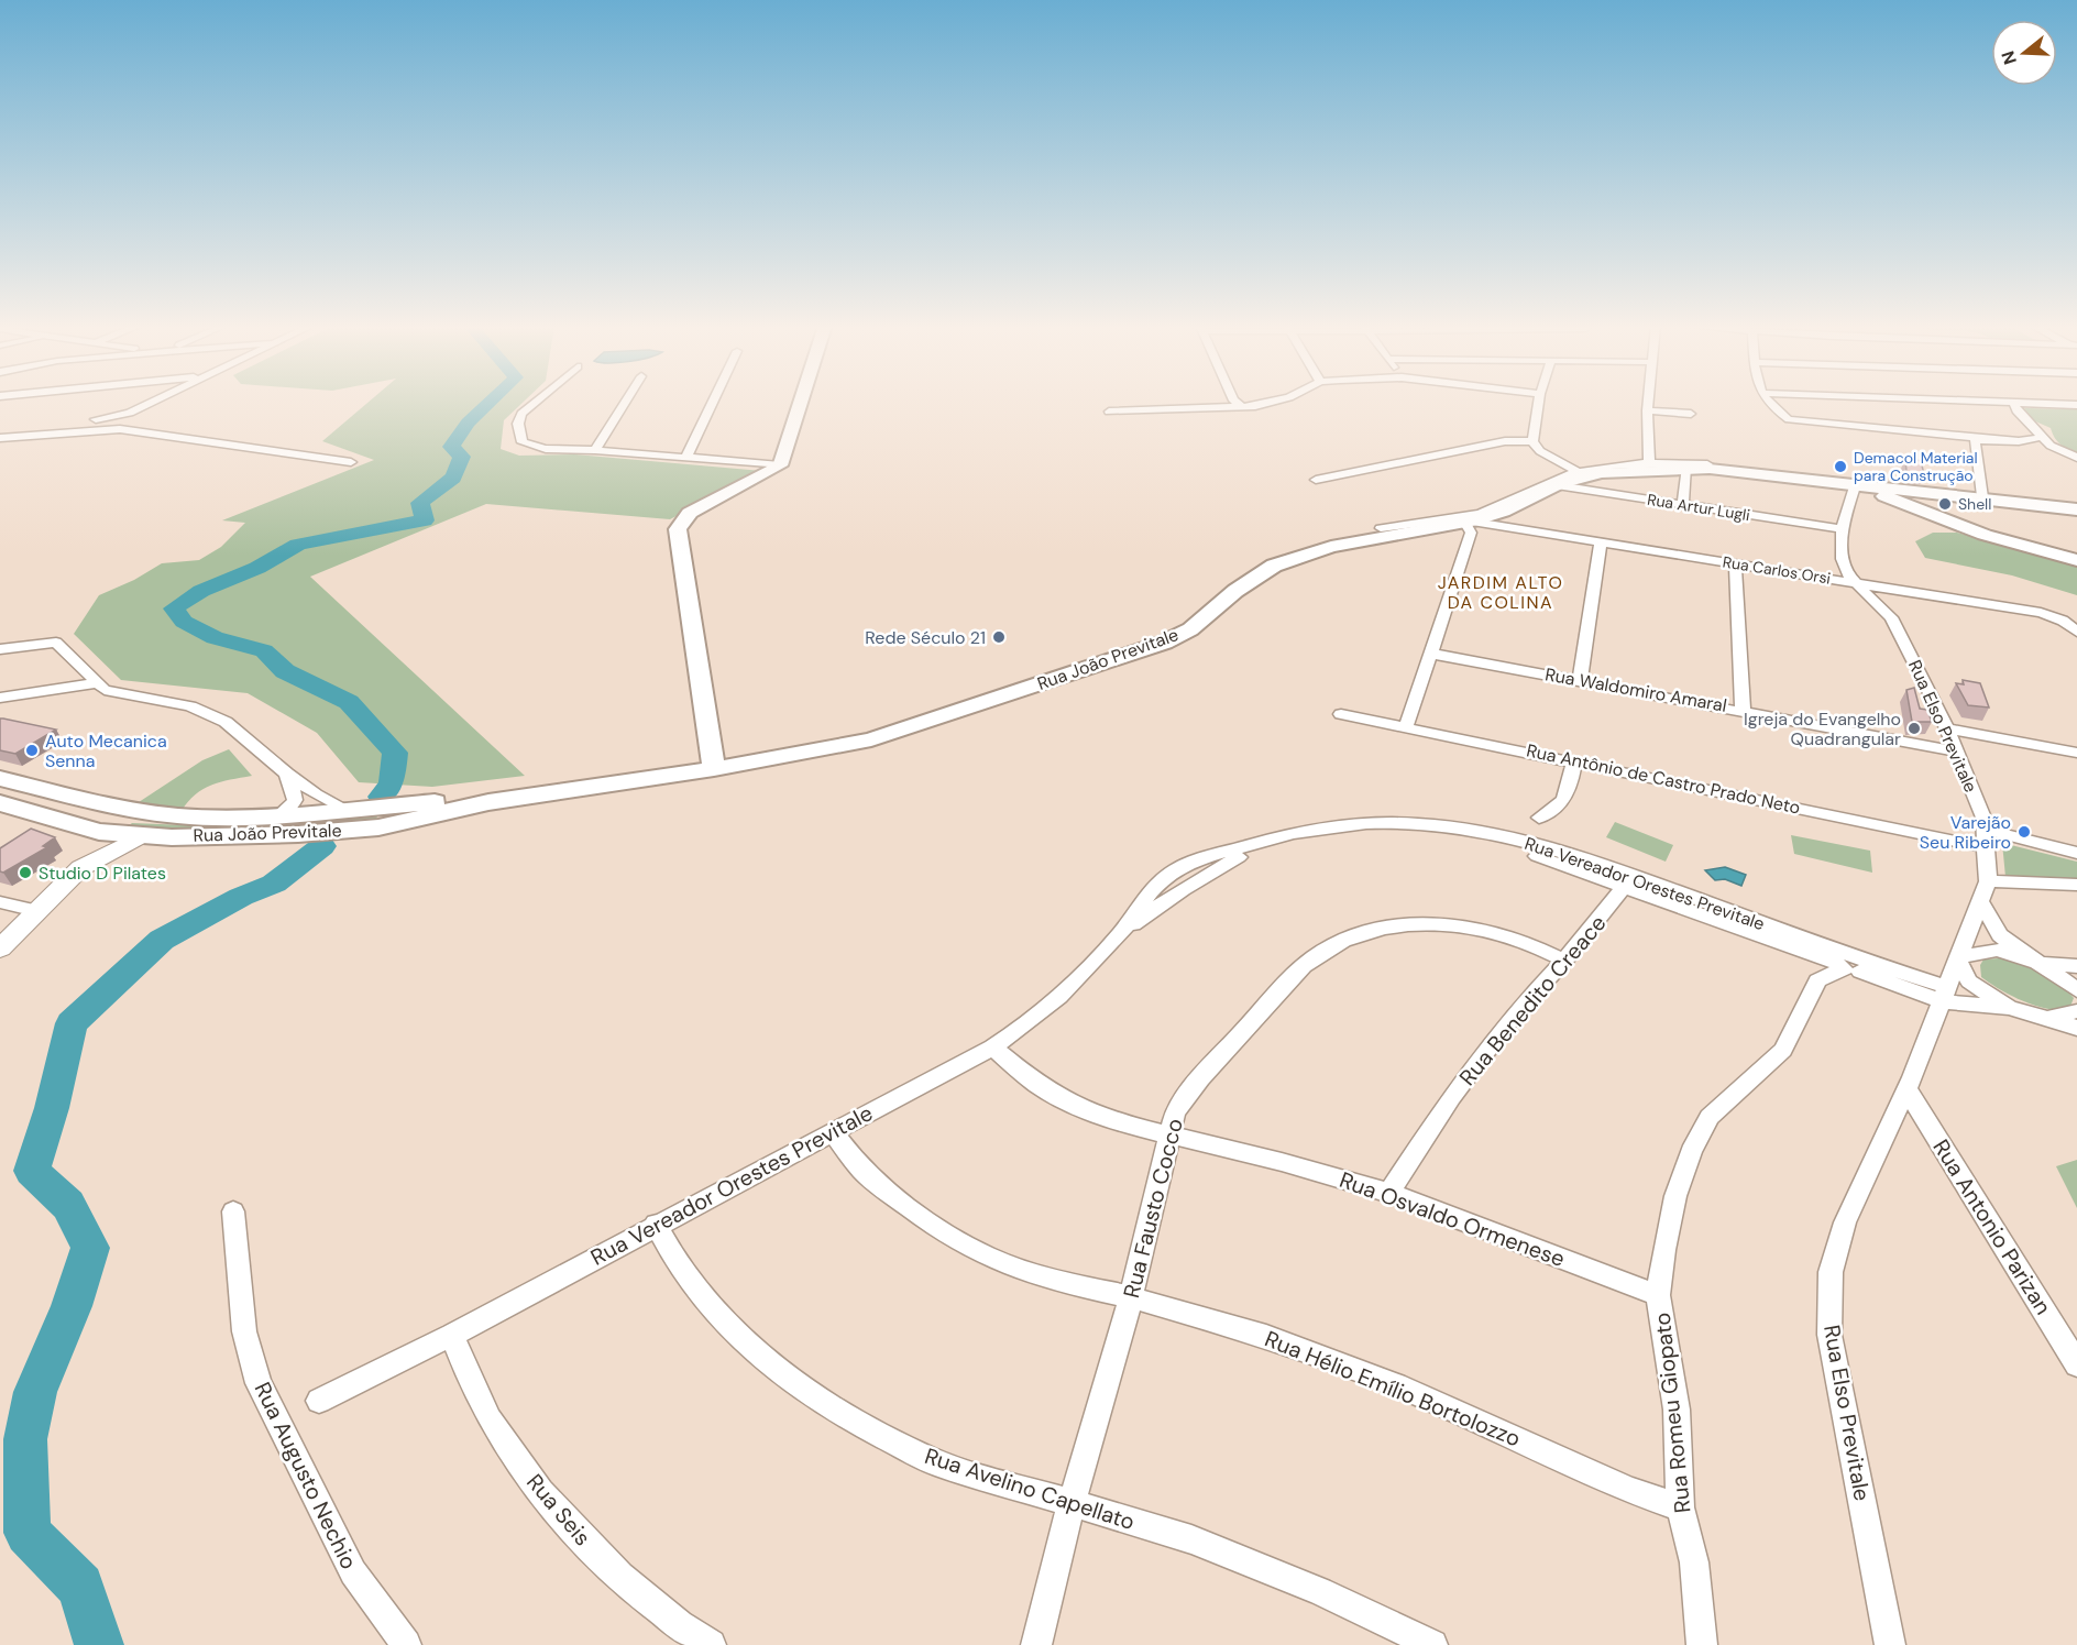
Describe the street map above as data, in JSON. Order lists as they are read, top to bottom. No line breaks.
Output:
{"streets":{"main road":["Rua João Previtale"],"street":["Rua Artur Lugli","Rua Carlos Orsi","Rua Waldomiro Amaral","Rua Elso Previtale","Rua Antônio de Castro Prado Neto","Rua Vereador Orestes Previtale","Rua Benedito Creace","Rua Fausto Cocco","Rua Osvaldo Ormenese","Rua Antonio Parizan","Rua Hélio Emílio Bortolozzo","Rua Romeu Giopato","Rua Augusto Nechio","Rua Avelino Capellato","Rua Seis"]},"crossings":[["Rua Artur Lugli","Rua João Previtale"],["Rua Carlos Orsi","Rua João Previtale"],["Rua Carlos Orsi","Rua Elso Previtale"],["Rua Waldomiro Amaral","Rua Elso Previtale"],["Rua Elso Previtale","Rua Antônio de Castro Prado Neto"],["Rua Elso Previtale","Rua Vereador Orestes Previtale"],["Rua Elso Previtale","Rua Antonio Parizan"],["Rua Vereador Orestes Previtale","Rua Benedito Creace"],["Rua Vereador Orestes Previtale","Rua Osvaldo Ormenese"],["Rua Vereador Orestes Previtale","Rua Hélio Emílio Bortolozzo"],["Rua Vereador Orestes Previtale","Rua Romeu Giopato"],["Rua Vereador Orestes Previtale","Rua Avelino Capellato"],["Rua Vereador Orestes Previtale","Rua Seis"],["Rua Benedito Creace","Rua Fausto Cocco"],["Rua Benedito Creace","Rua Osvaldo Ormenese"],["Rua Fausto Cocco","Rua Osvaldo Ormenese"],["Rua Fausto Cocco","Rua Hélio Emílio Bortolozzo"],["Rua Fausto Cocco","Rua Avelino Capellato"],["Rua Osvaldo Ormenese","Rua Romeu Giopato"],["Rua Hélio Emílio Bortolozzo","Rua Romeu Giopato"]],"districts":["JARDIM ALTO DA COLINA"],"places":["Demacol Material para Construção","Shell","Rede Século 21","Igreja do Evangelho Quadrangular","Auto Mecanica Senna","Varejão Seu Ribeiro","Studio D Pilates"],"north":"left"}
